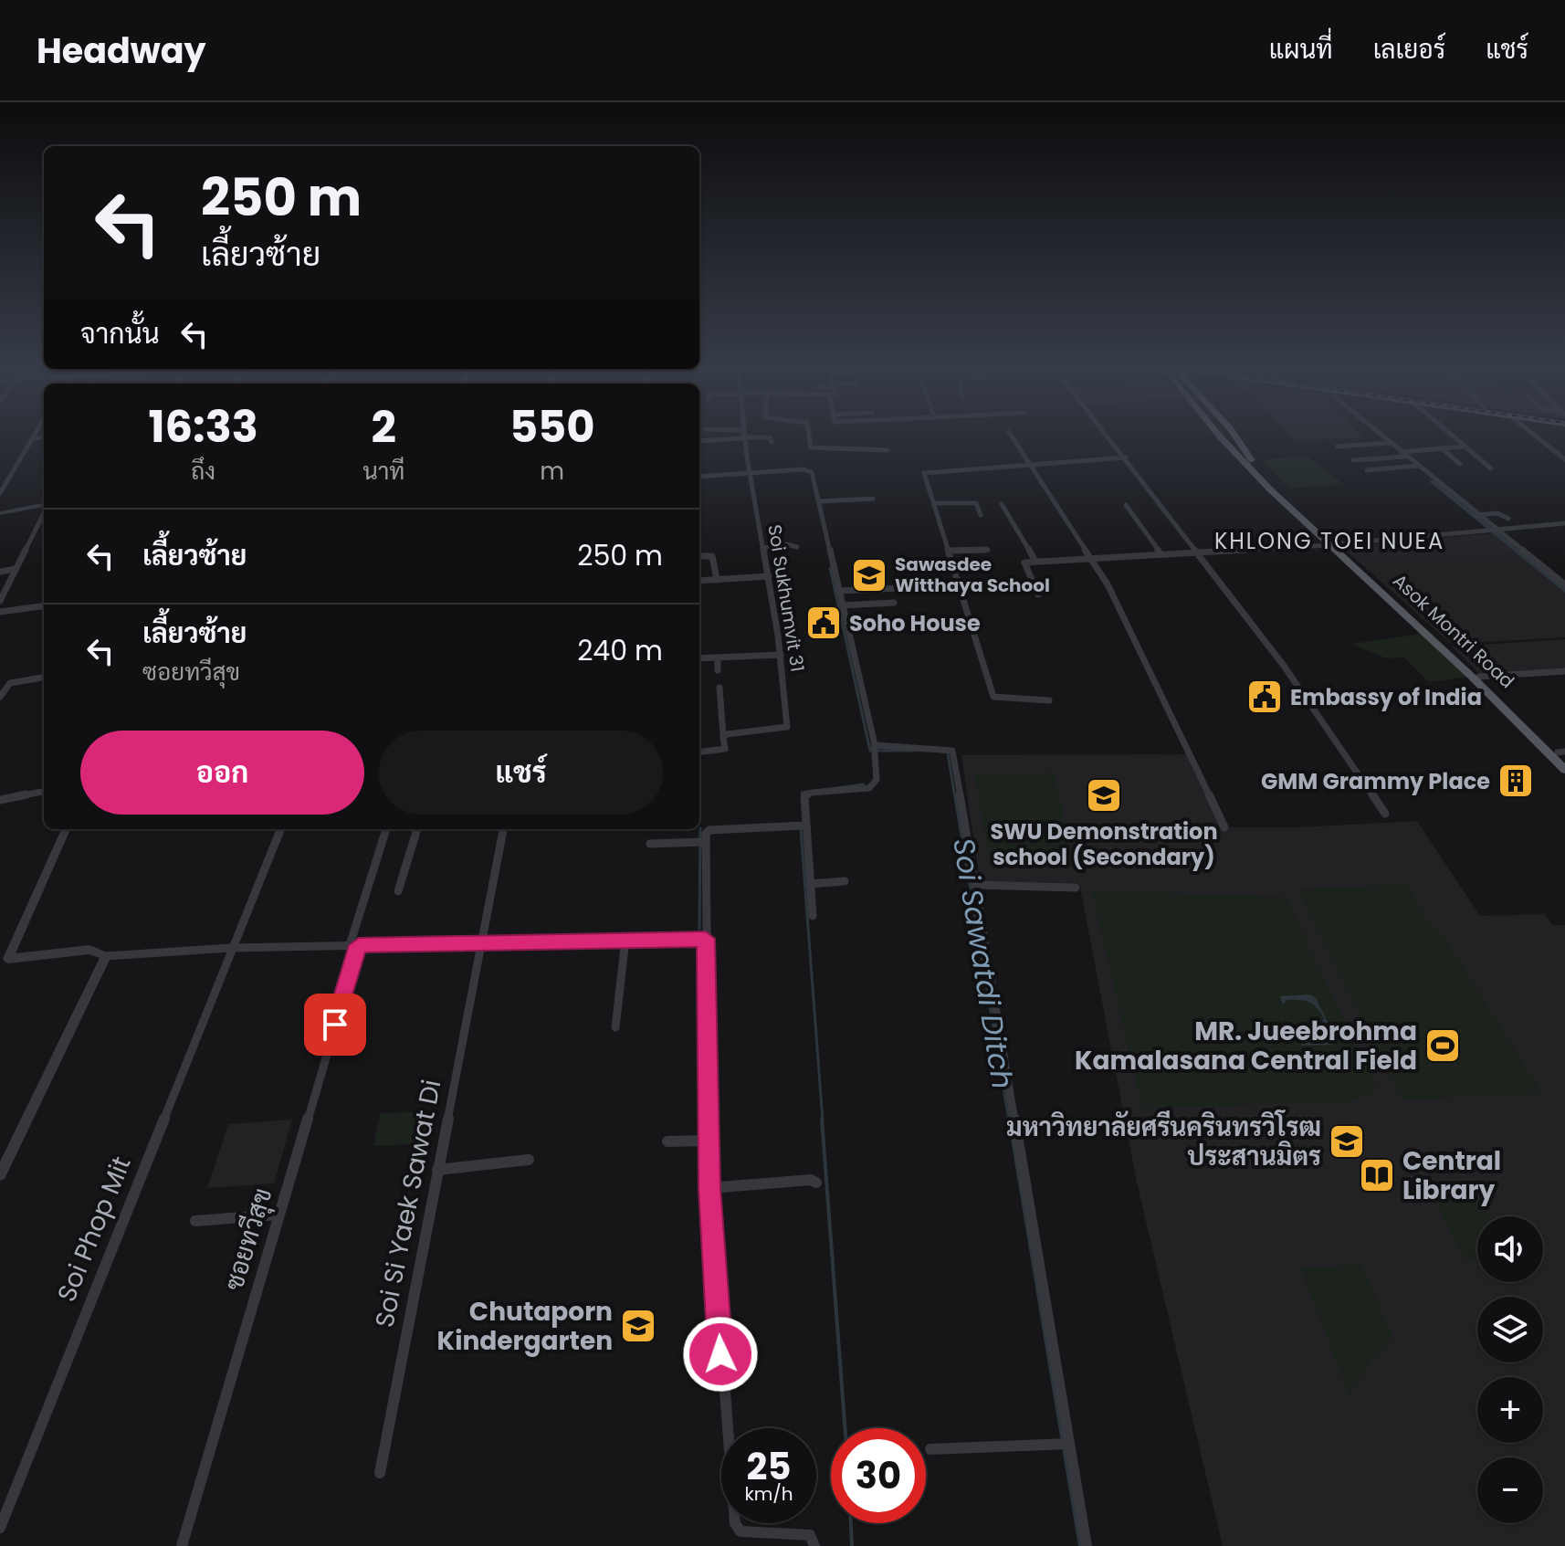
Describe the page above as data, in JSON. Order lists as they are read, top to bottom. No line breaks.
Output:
{"streets":{"main road":["Asok Montri Road"],"street":["Soi Sukhumvit 31","Soi Si Yaek Sawat Di","Soi Phop Mit","ซอยทวีสุข"]},"districts":["KHLONG TOEI NUEA"],"water":["Soi Sawatdi Ditch"],"places":{"school or university":["Sawasdee Witthaya School","SWU Demonstration school (Secondary)","มหาวิทยาลัยศรีนครินทรวิโรฒ ประสานมิตร","Chutaporn Kindergarten"],"public building":["Soho House","Embassy of India"],"building":["GMM Grammy Place"],"sports":["MR. Jueebrohma Kamalasana Central Field"],"library":["Central Library"]},"page":{"header":"Headway","nav":["แผนที่","เลเยอร์","แชร์"],"turn":["250 m","เลี้ยวซ้าย"],"then":"จากนั้น","eta":["16:33","ถึง","2","นาที","550","m"],"list":[{"name":"เลี้ยวซ้าย","value":"250 m"},{"name":"เลี้ยวซ้าย","note":"ซอยทวีสุข","value":"240 m"}],"buttons":["ออก","แชร์"],"map_buttons":["+","−"],"speed":"25 km/h","limit":"30"}}
